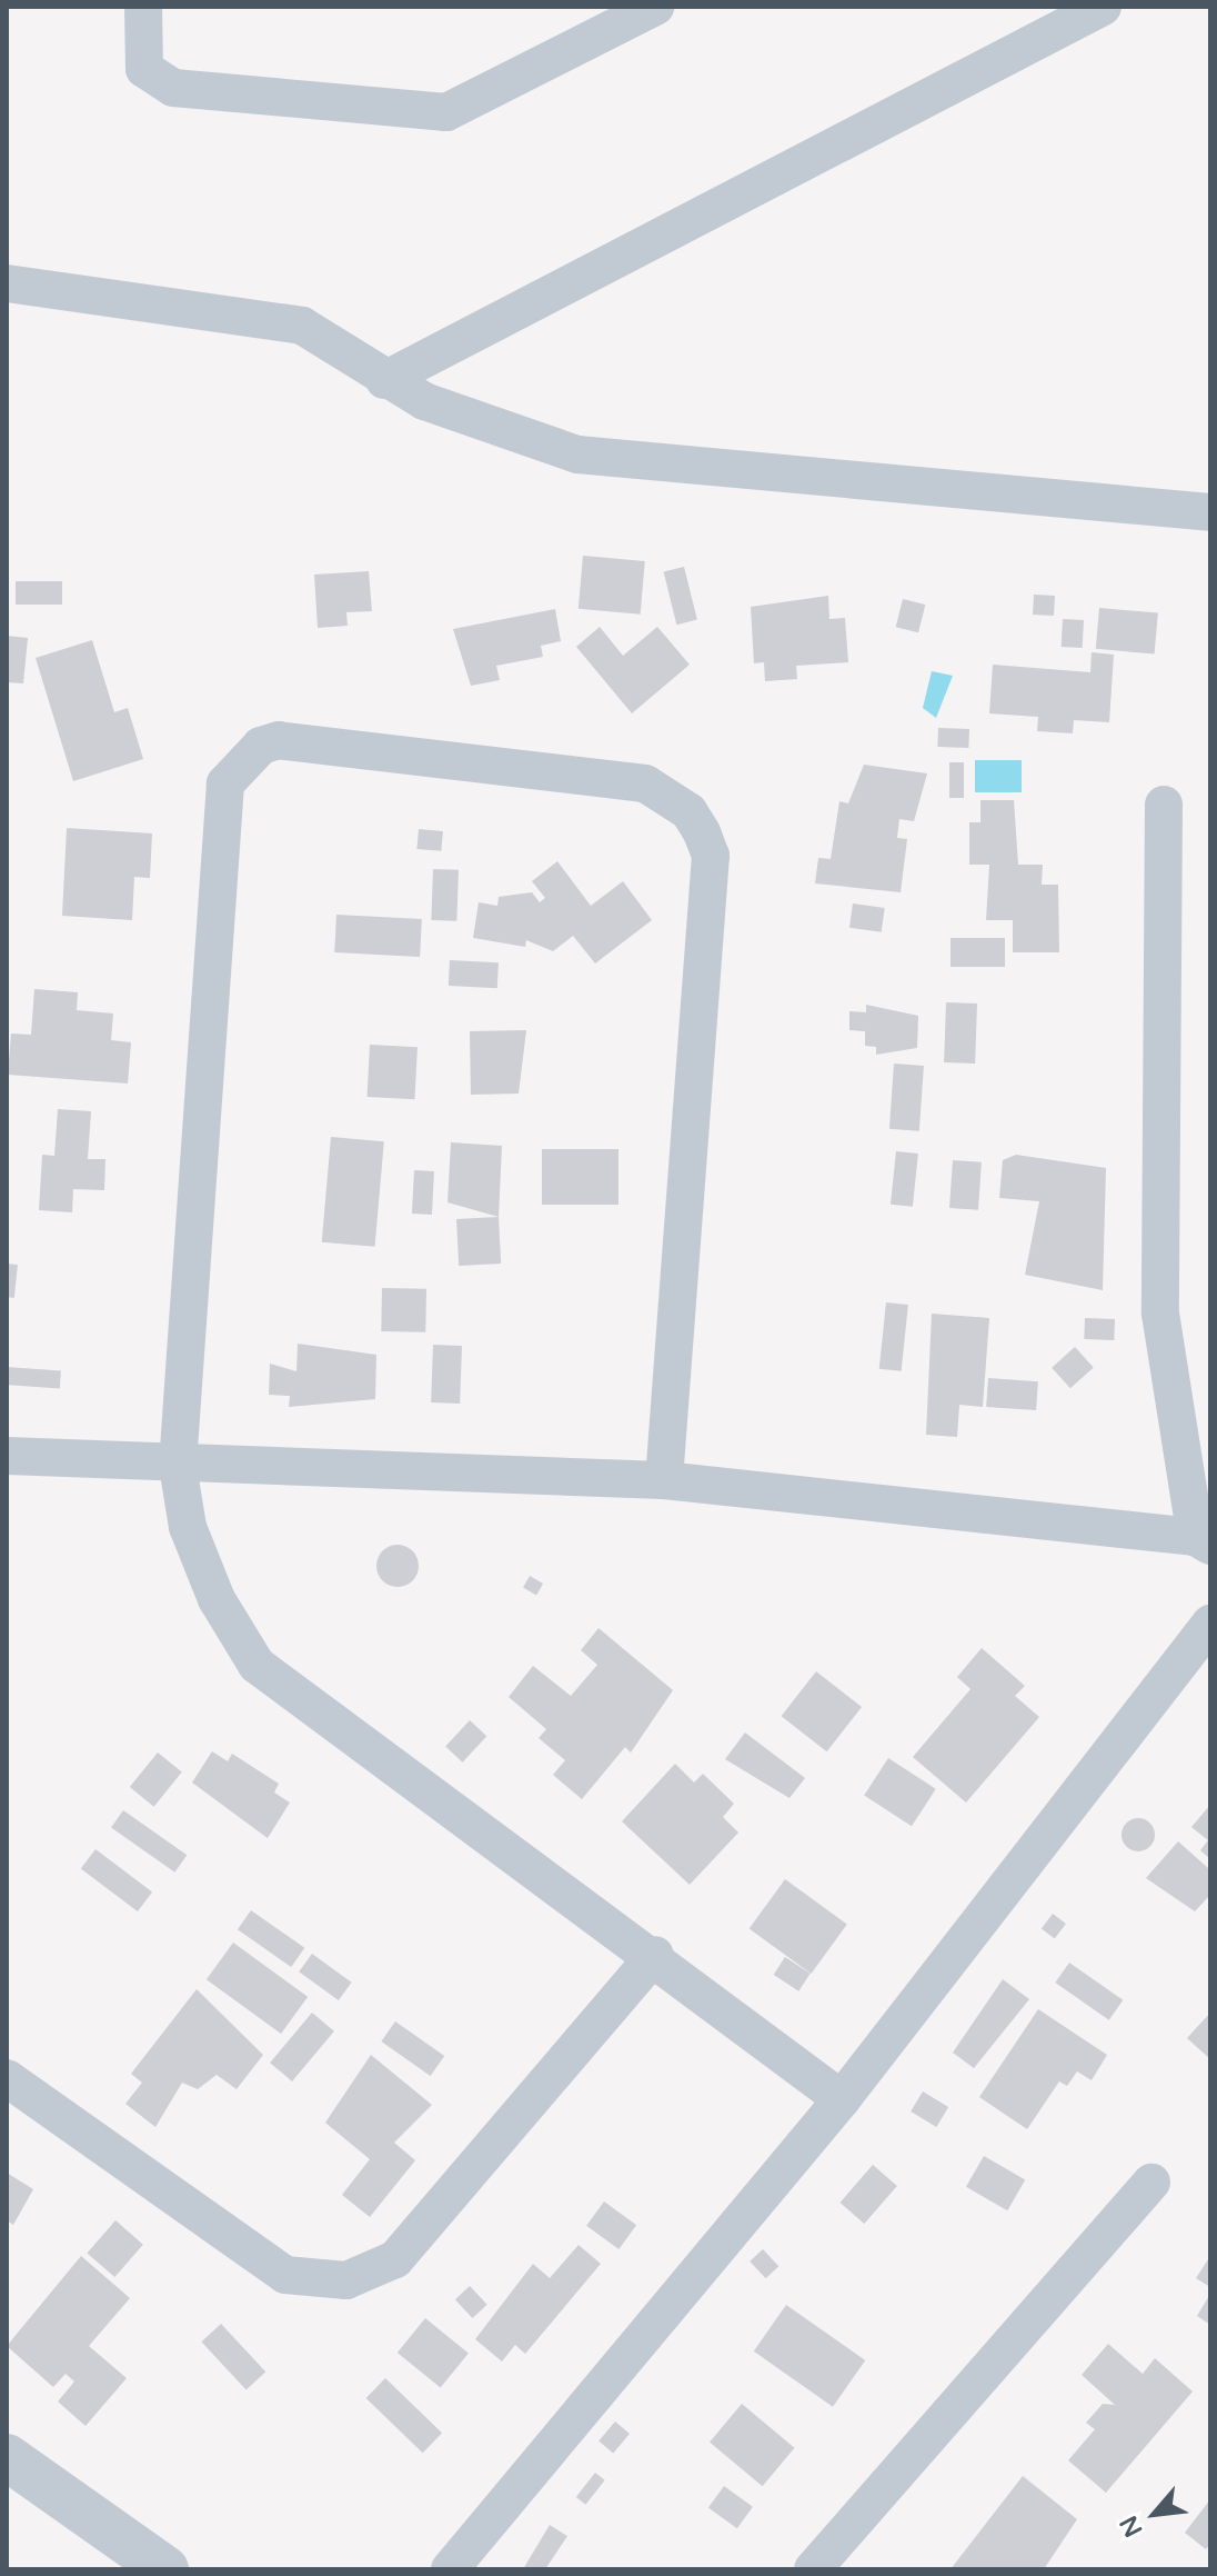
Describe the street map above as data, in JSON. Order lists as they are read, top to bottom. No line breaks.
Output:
{"north":"bottom left"}
